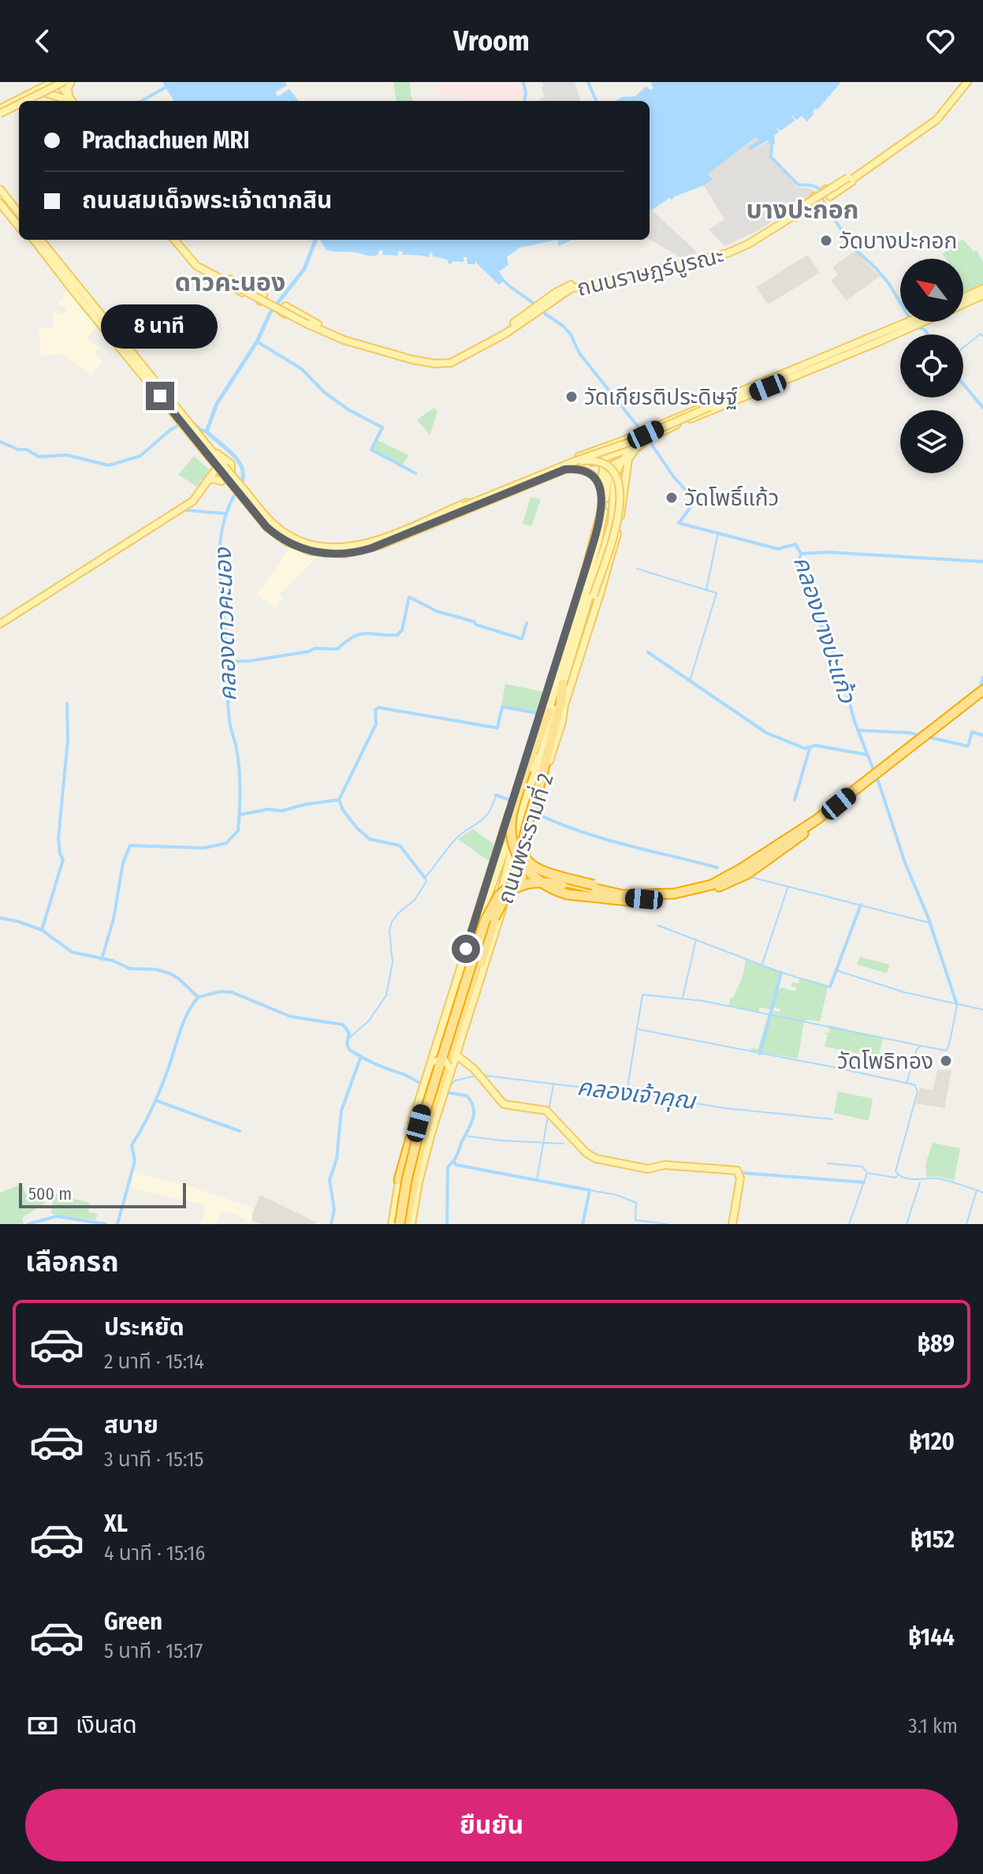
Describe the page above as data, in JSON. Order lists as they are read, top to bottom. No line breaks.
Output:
{"streets":{"highway":["ถนนพระรามที่ 2"],"main road":["ถนนราษฎร์บูรณะ"]},"districts":["บางปะกอก","ดาวคะนอง"],"water":["คลองดาวคะนอง","คลองบางปะแก้ว","คลองเจ้าคุณ"],"places":["วัดบางปะกอก","วัดเกียรติประดิษฐ์","วัดโพธิ์แก้ว","วัดโพธิทอง"],"scale_bar":"500 m","north":"top left","page":{"header":"Vroom","banner":["Prachachuen MRI","ถนนสมเด็จพระเจ้าตากสิน"],"bubble":"8 นาที","scale":"500 m","heading":"เลือกรถ","list":[{"name":"ประหยัด","note":"2 นาที · 15:14","value":"฿89"},{"name":"สบาย","note":"3 นาที · 15:15","value":"฿120"},{"name":"XL","note":"4 นาที · 15:16","value":"฿152"},{"name":"Green","note":"5 นาที · 15:17","value":"฿144"}],"pay":["เงินสด","3.1 km"],"buttons":"ยืนยัน"}}
